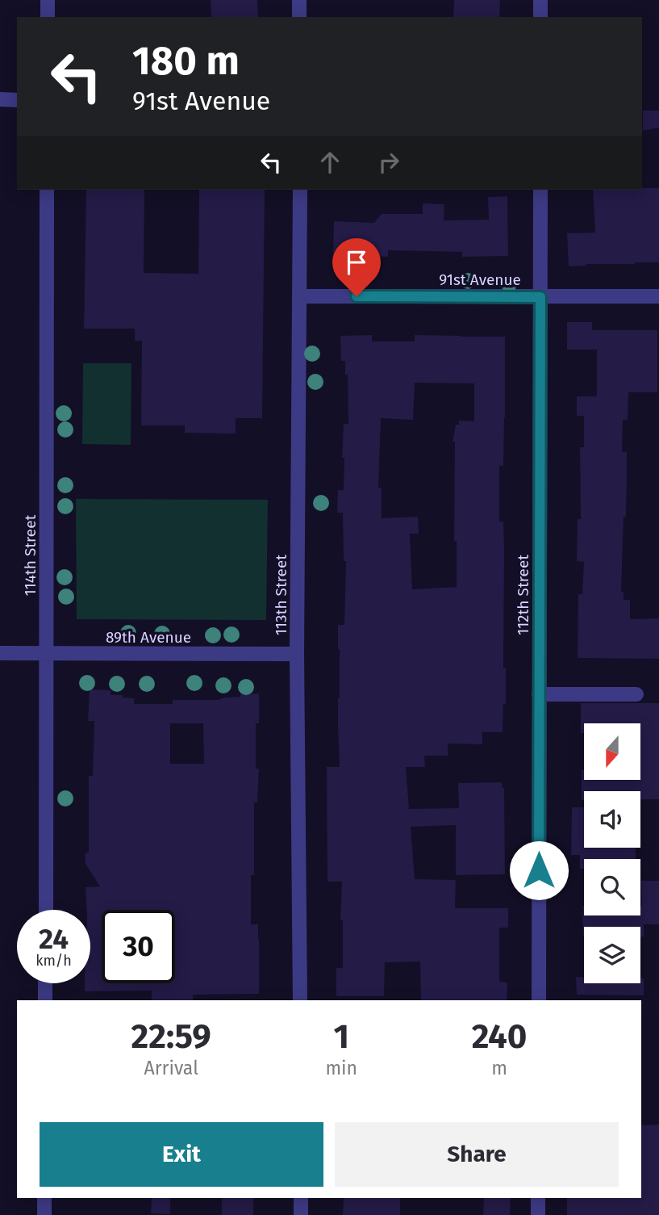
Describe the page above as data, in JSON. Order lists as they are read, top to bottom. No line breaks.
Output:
{"streets":{"street":["91st Avenue","114th Street","113th Street","112th Street","89th Avenue"]},"crossings":[["91st Avenue","113th Street"],["91st Avenue","112th Street"],["114th Street","89th Avenue"],["113th Street","89th Avenue"]],"north":"bottom","page":{"turn":["180 m","91st Avenue"],"speed":"24 km/h","limit":"30","eta":["22:59","Arrival","1","min","240","m"],"buttons":["Exit","Share"]}}
